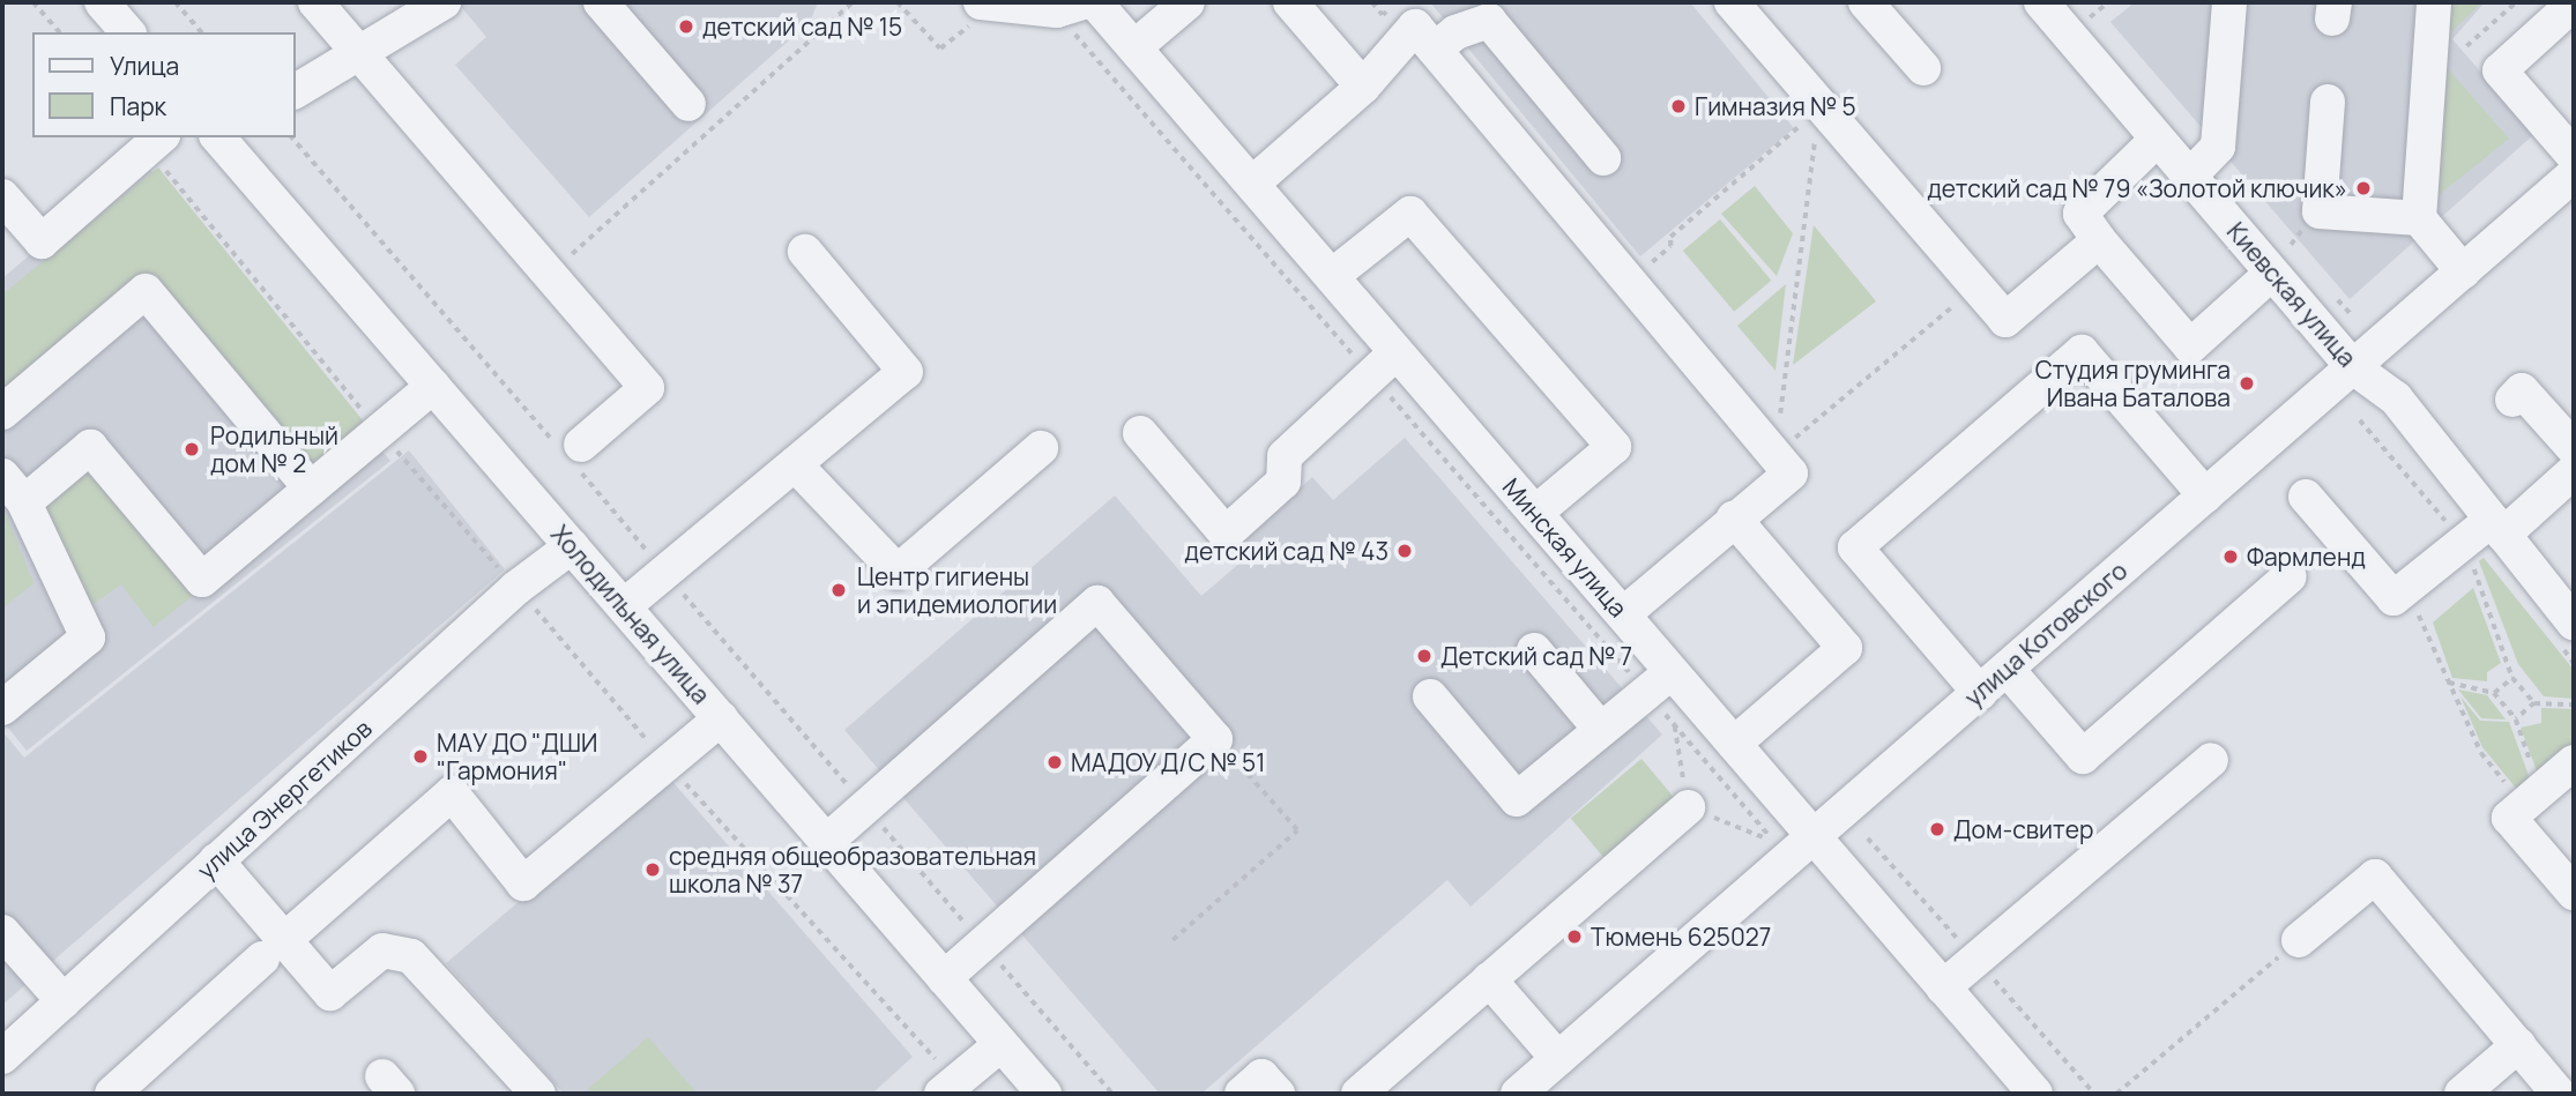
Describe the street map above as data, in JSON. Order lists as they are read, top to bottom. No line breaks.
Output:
{"streets":{"street":["Киевская улица","Минская улица","Холодильная улица","улица Котовского","улица Энергетиков"]},"crossings":[["Киевская улица","улица Котовского"],["Минская улица","улица Котовского"],["Холодильная улица","улица Энергетиков"]],"places":["детский сад № 15","Гимназия № 5","детский сад № 79 «Золотой ключик»","Студия груминга Ивана Баталова","Родильный дом № 2","детский сад № 43","Фармленд","Центр гигиены и эпидемиологии","Детский сад № 7","МАУ ДО \"ДШИ \"Гармония\"","МАДОУ Д/С № 51","Дом-свитер","средняя общеобразовательная школа № 37","Тюмень 625027"],"legend":["Улица","Парк"]}
